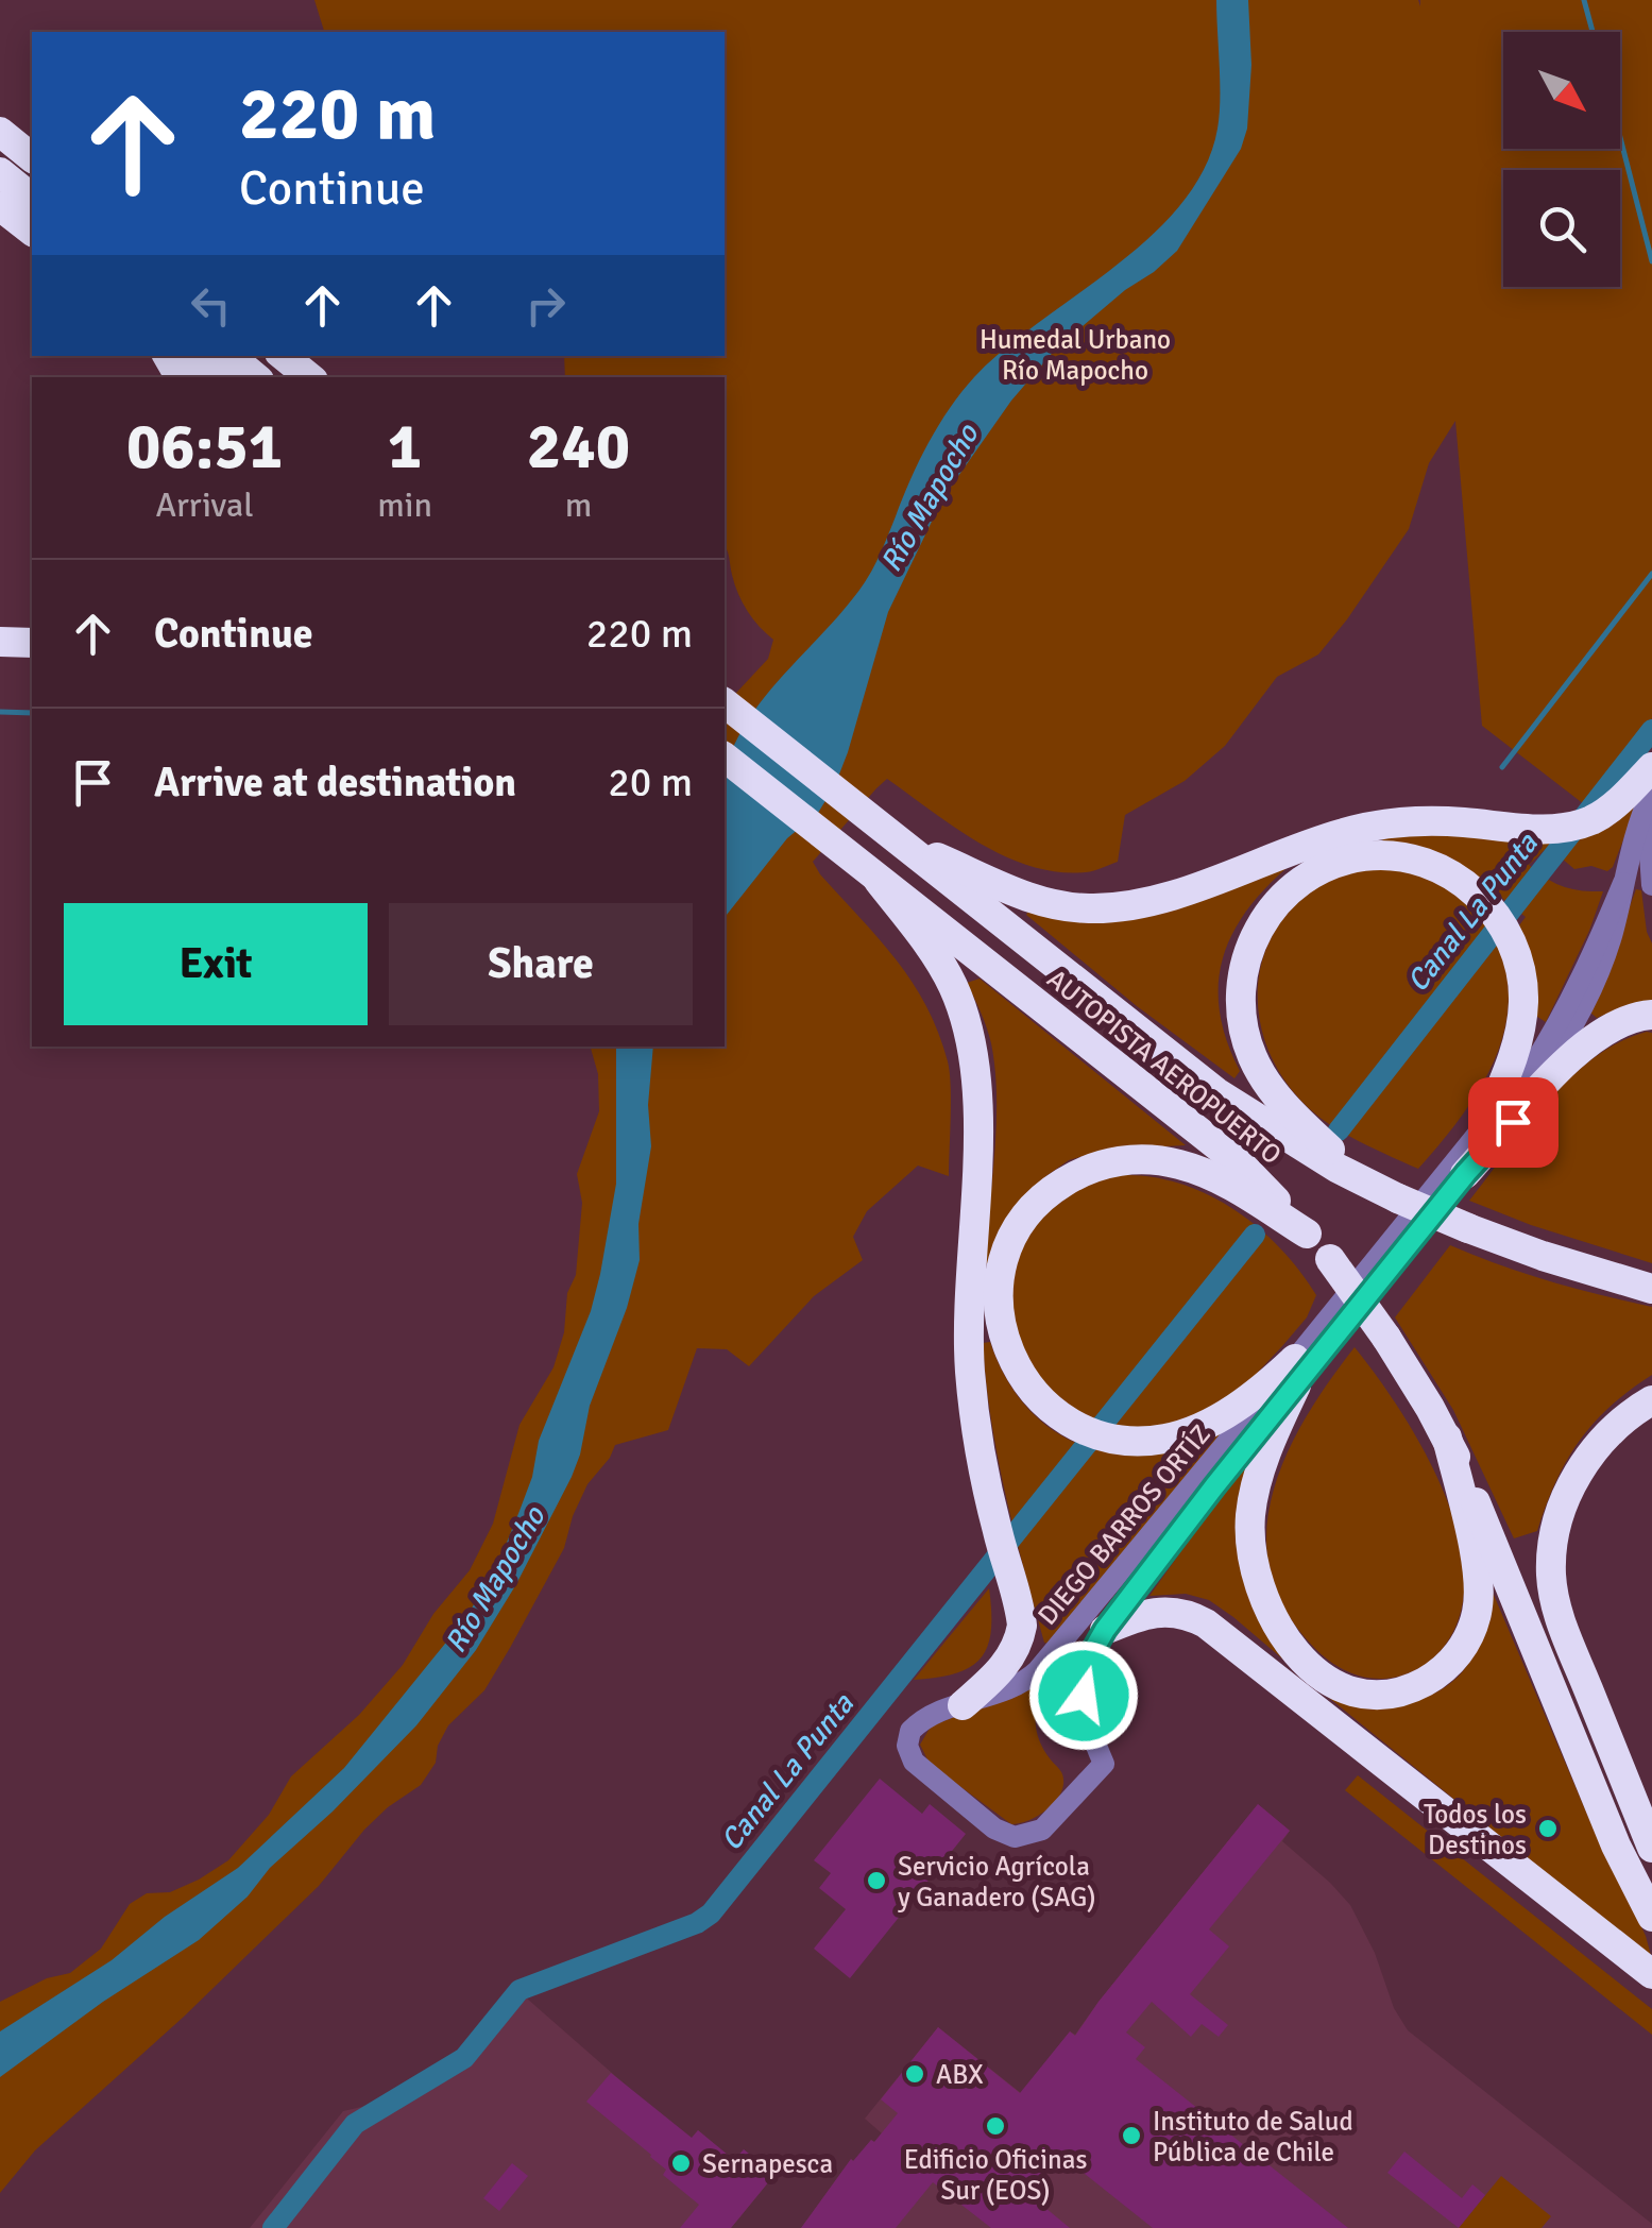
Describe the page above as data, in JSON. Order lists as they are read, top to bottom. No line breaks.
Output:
{"streets":{"highway":["AUTOPISTA AEROPUERTO"],"street":["DIEGO BARROS ORTÍZ"]},"water":["Río Mapocho","Canal La Punta"],"parks":["Humedal Urbano Río Mapocho"],"places":["Todos los Destinos","Servicio Agrícola y Ganadero (SAG)","ABX","Edificio Oficinas Sur (EOS)","Instituto de Salud Pública de Chile","Sernapesca"],"north":"bottom right","page":{"turn":["220 m","Continue"],"eta":["06:51","Arrival","1","min","240","m"],"list":[{"name":"Continue","value":"220 m"},{"name":"Arrive at destination","value":"20 m"}],"buttons":["Exit","Share"]}}
